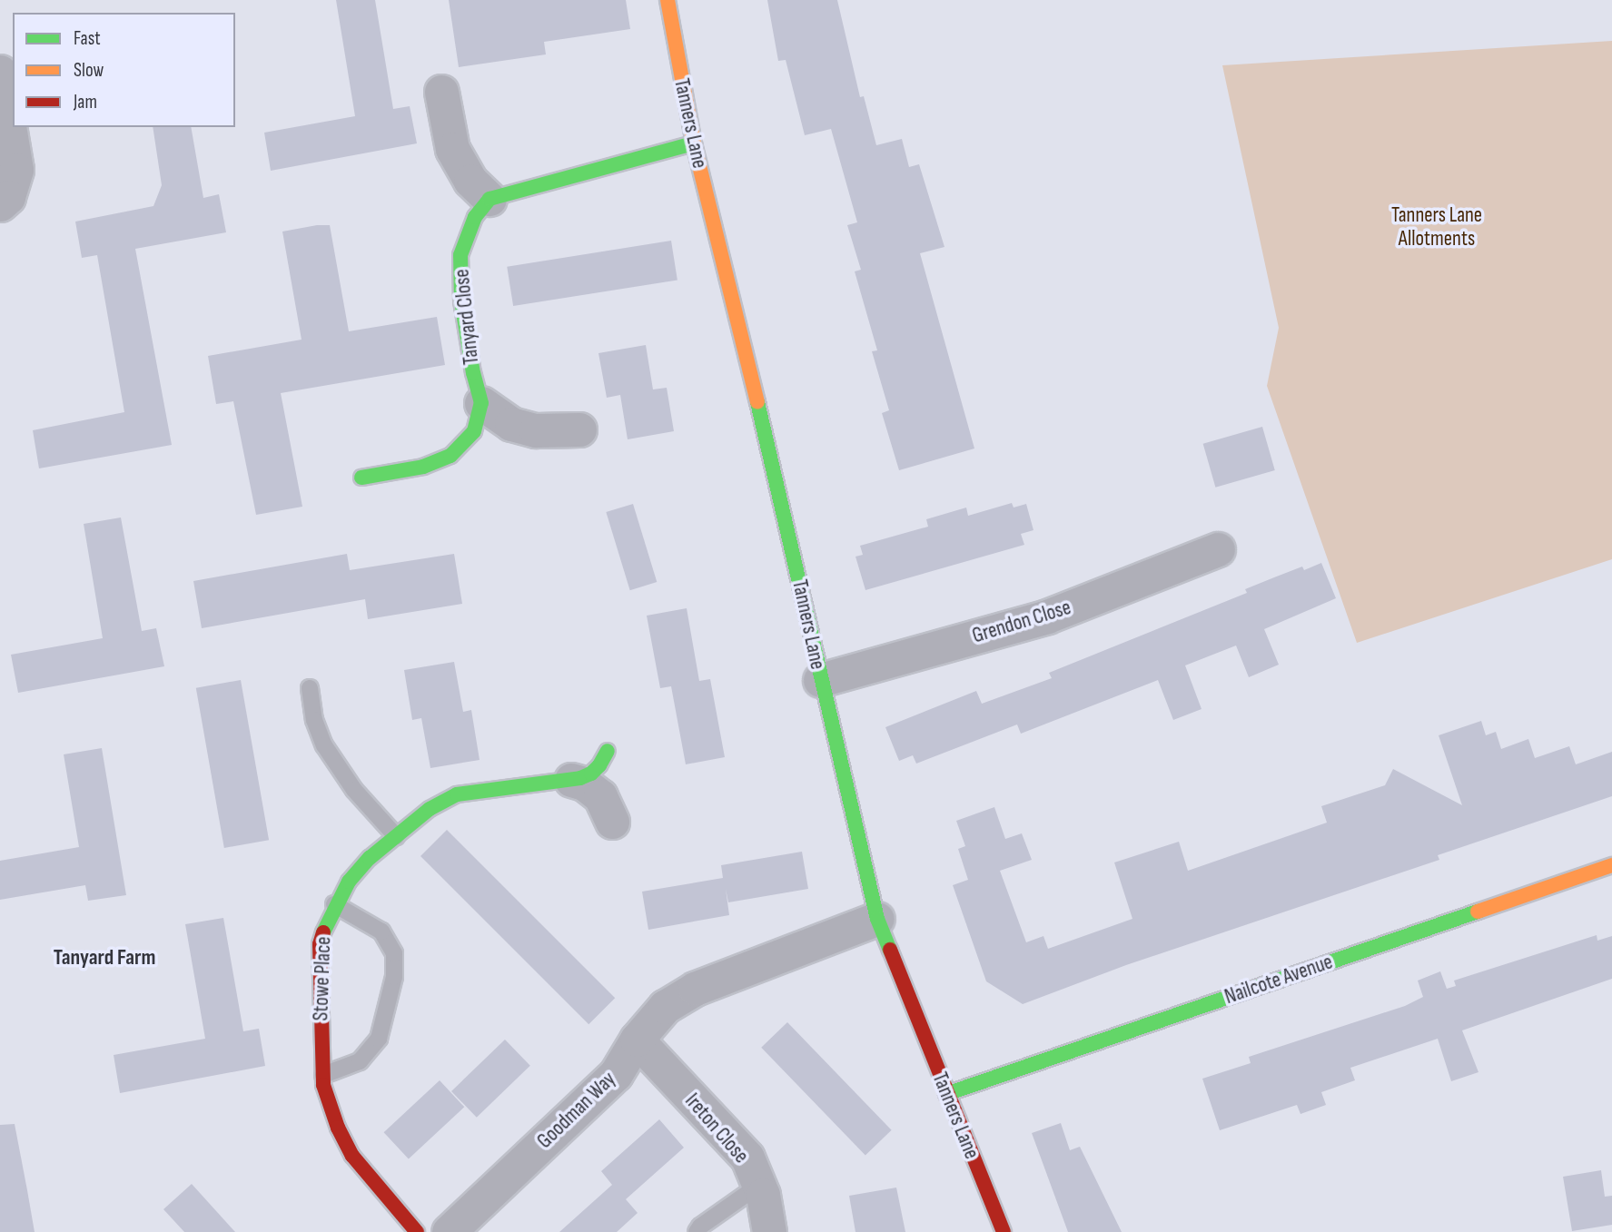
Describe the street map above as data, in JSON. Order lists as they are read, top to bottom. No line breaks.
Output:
{"streets":{"street":["Tanners Lane","Tanyard Close","Grendon Close","Stowe Place","Nailcote Avenue","Goodman Way","Ireton Close"]},"crossings":[["Tanners Lane","Grendon Close"],["Tanners Lane","Nailcote Avenue"],["Tanners Lane","Goodman Way"],["Goodman Way","Ireton Close"]],"districts":["Tanyard Farm"],"parks":["Tanners Lane Allotments"],"legend":["Fast","Slow","Jam"]}
